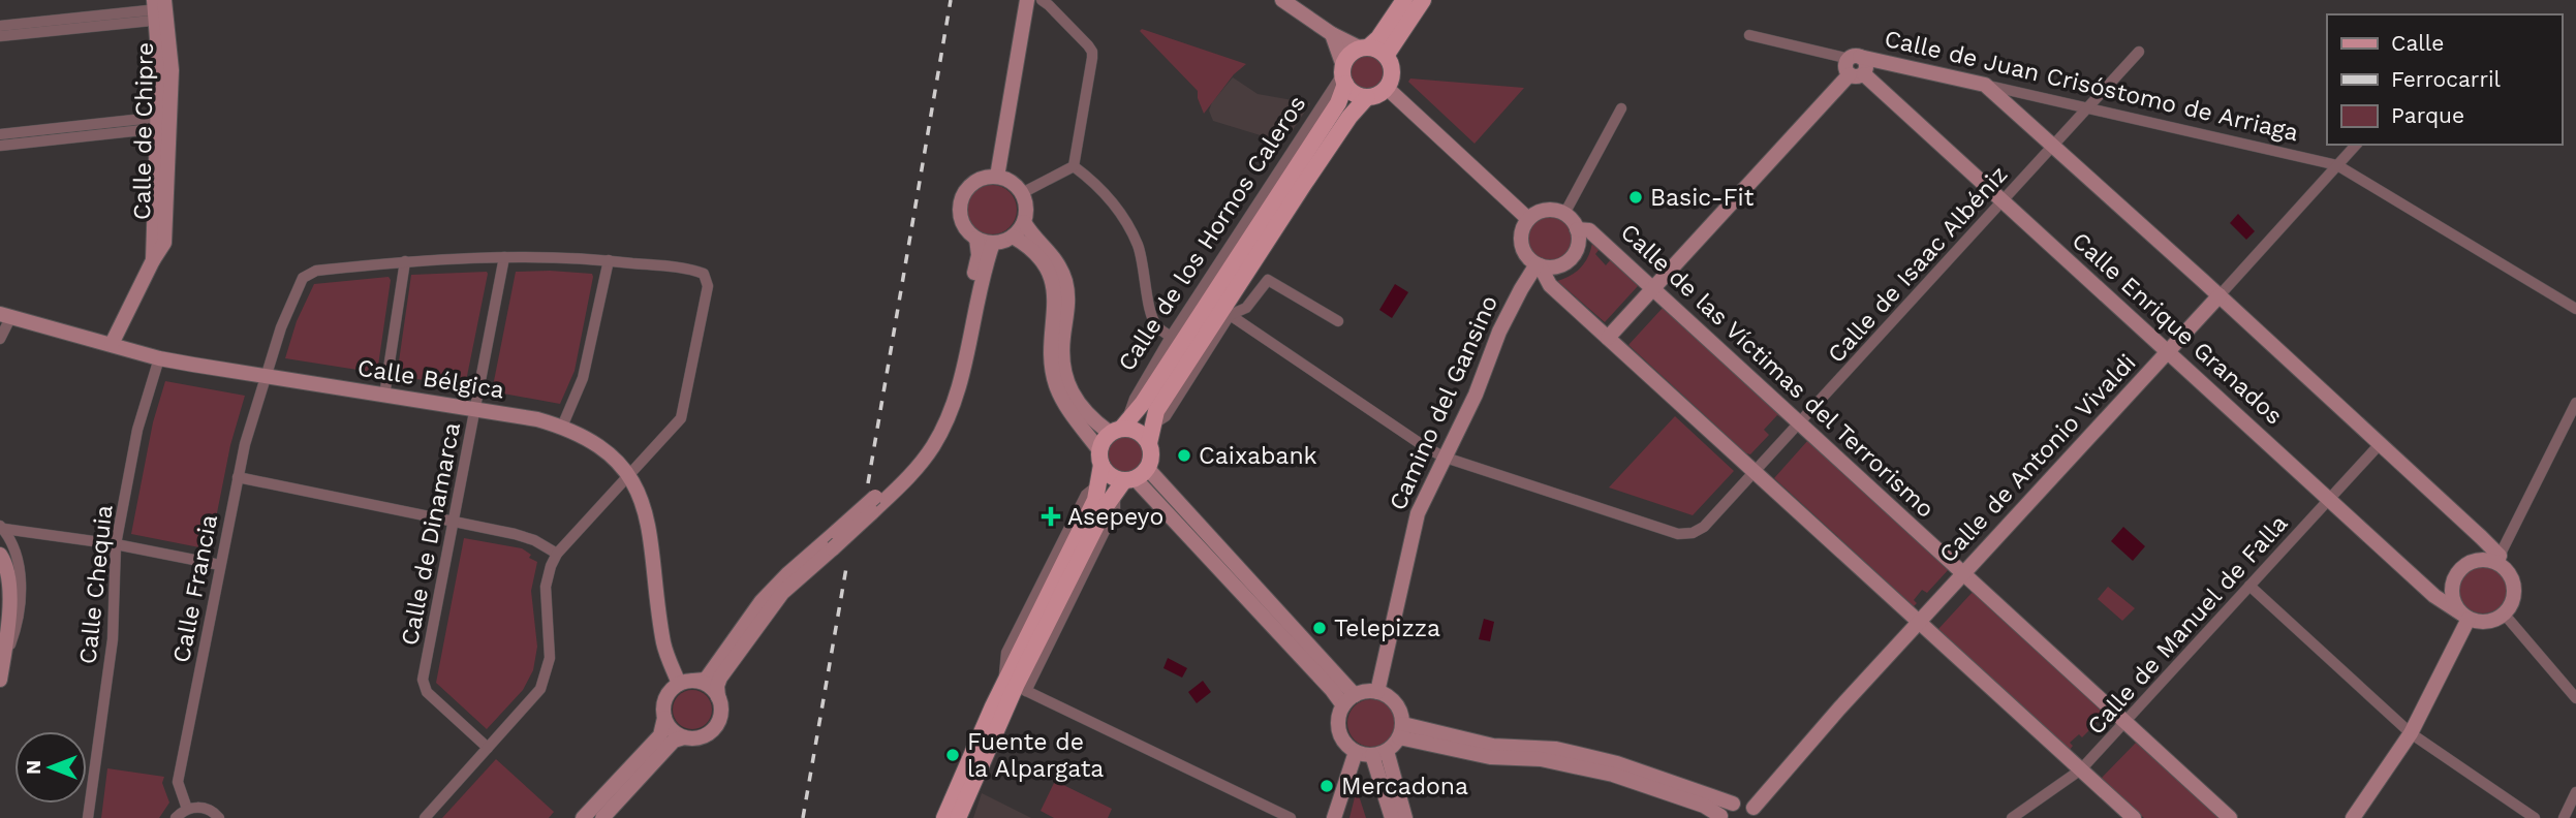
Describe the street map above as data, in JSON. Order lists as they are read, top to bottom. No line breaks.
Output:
{"streets":{"main road":["Calle de los Hornos Caleros"],"street":["Calle de Juan Crisóstomo de Arriaga","Calle de Chipre","Calle de Isaac Albéniz","Calle Enrique Granados","Calle de las Víctimas del Terrorismo","Calle Bélgica","Camino del Gansino","Calle de Antonio Vivaldi","Calle de Dinamarca","Calle Chequia","Calle Francia","Calle de Manuel de Falla"]},"crossings":[["Calle de Juan Crisóstomo de Arriaga","Calle de Isaac Albéniz"],["Calle de Juan Crisóstomo de Arriaga","Calle de Antonio Vivaldi"],["Calle de Chipre","Calle Bélgica"],["Calle de Isaac Albéniz","Calle Enrique Granados"],["Calle de Isaac Albéniz","Calle de las Víctimas del Terrorismo"],["Calle de Isaac Albéniz","Camino del Gansino"],["Calle Enrique Granados","Calle de Antonio Vivaldi"],["Calle Enrique Granados","Calle de Manuel de Falla"],["Calle de las Víctimas del Terrorismo","Camino del Gansino"],["Calle de las Víctimas del Terrorismo","Calle de Antonio Vivaldi"],["Calle de las Víctimas del Terrorismo","Calle de Manuel de Falla"],["Calle Bélgica","Calle de Dinamarca"],["Calle Bélgica","Calle Chequia"],["Calle Bélgica","Calle Francia"]],"places":{"other":["Basic-Fit","Caixabank","Telepizza","Fuente de la Alpargata","Mercadona"],"health":["Asepeyo"]},"legend":["Calle","Ferrocarril","Parque"],"north":"left"}
